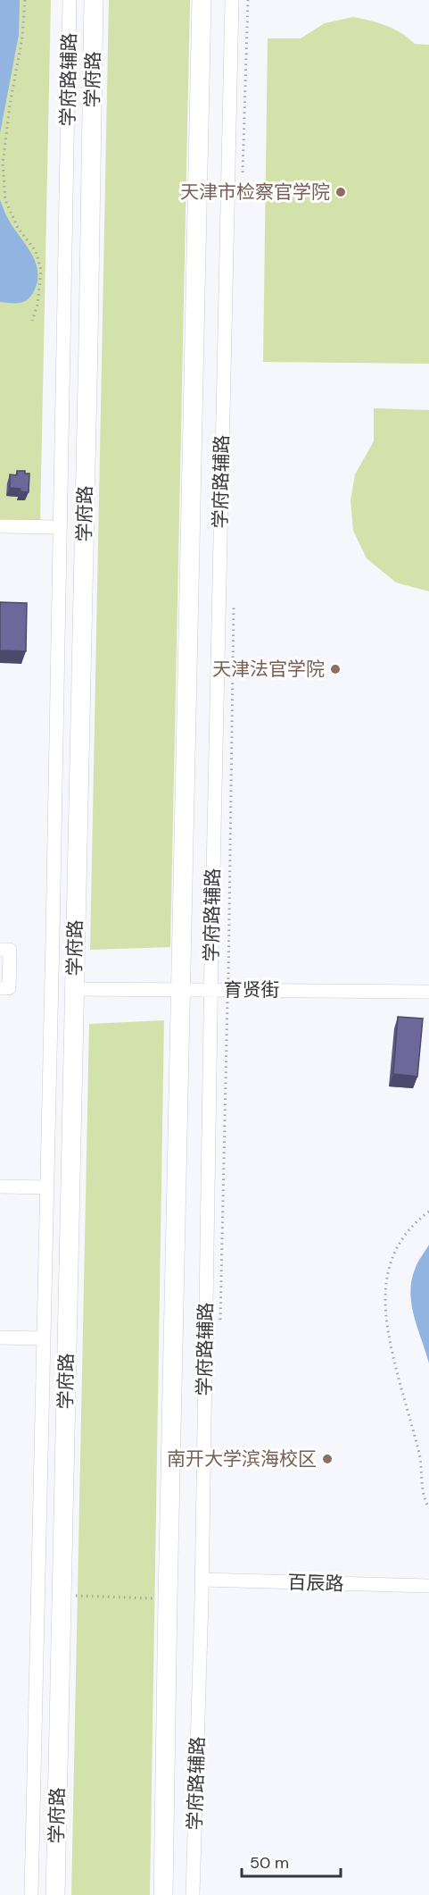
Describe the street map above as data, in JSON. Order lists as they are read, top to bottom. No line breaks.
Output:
{"streets":{"highway":["学府路"],"street":["学府路辅路","育贤街","百辰路"]},"crossings":[["学府路辅路","育贤街"],["学府路辅路","百辰路"],["学府路","育贤街"]],"places":["天津市检察官学院","天津法官学院","南开大学滨海校区"],"scale_bar":"50 m"}
